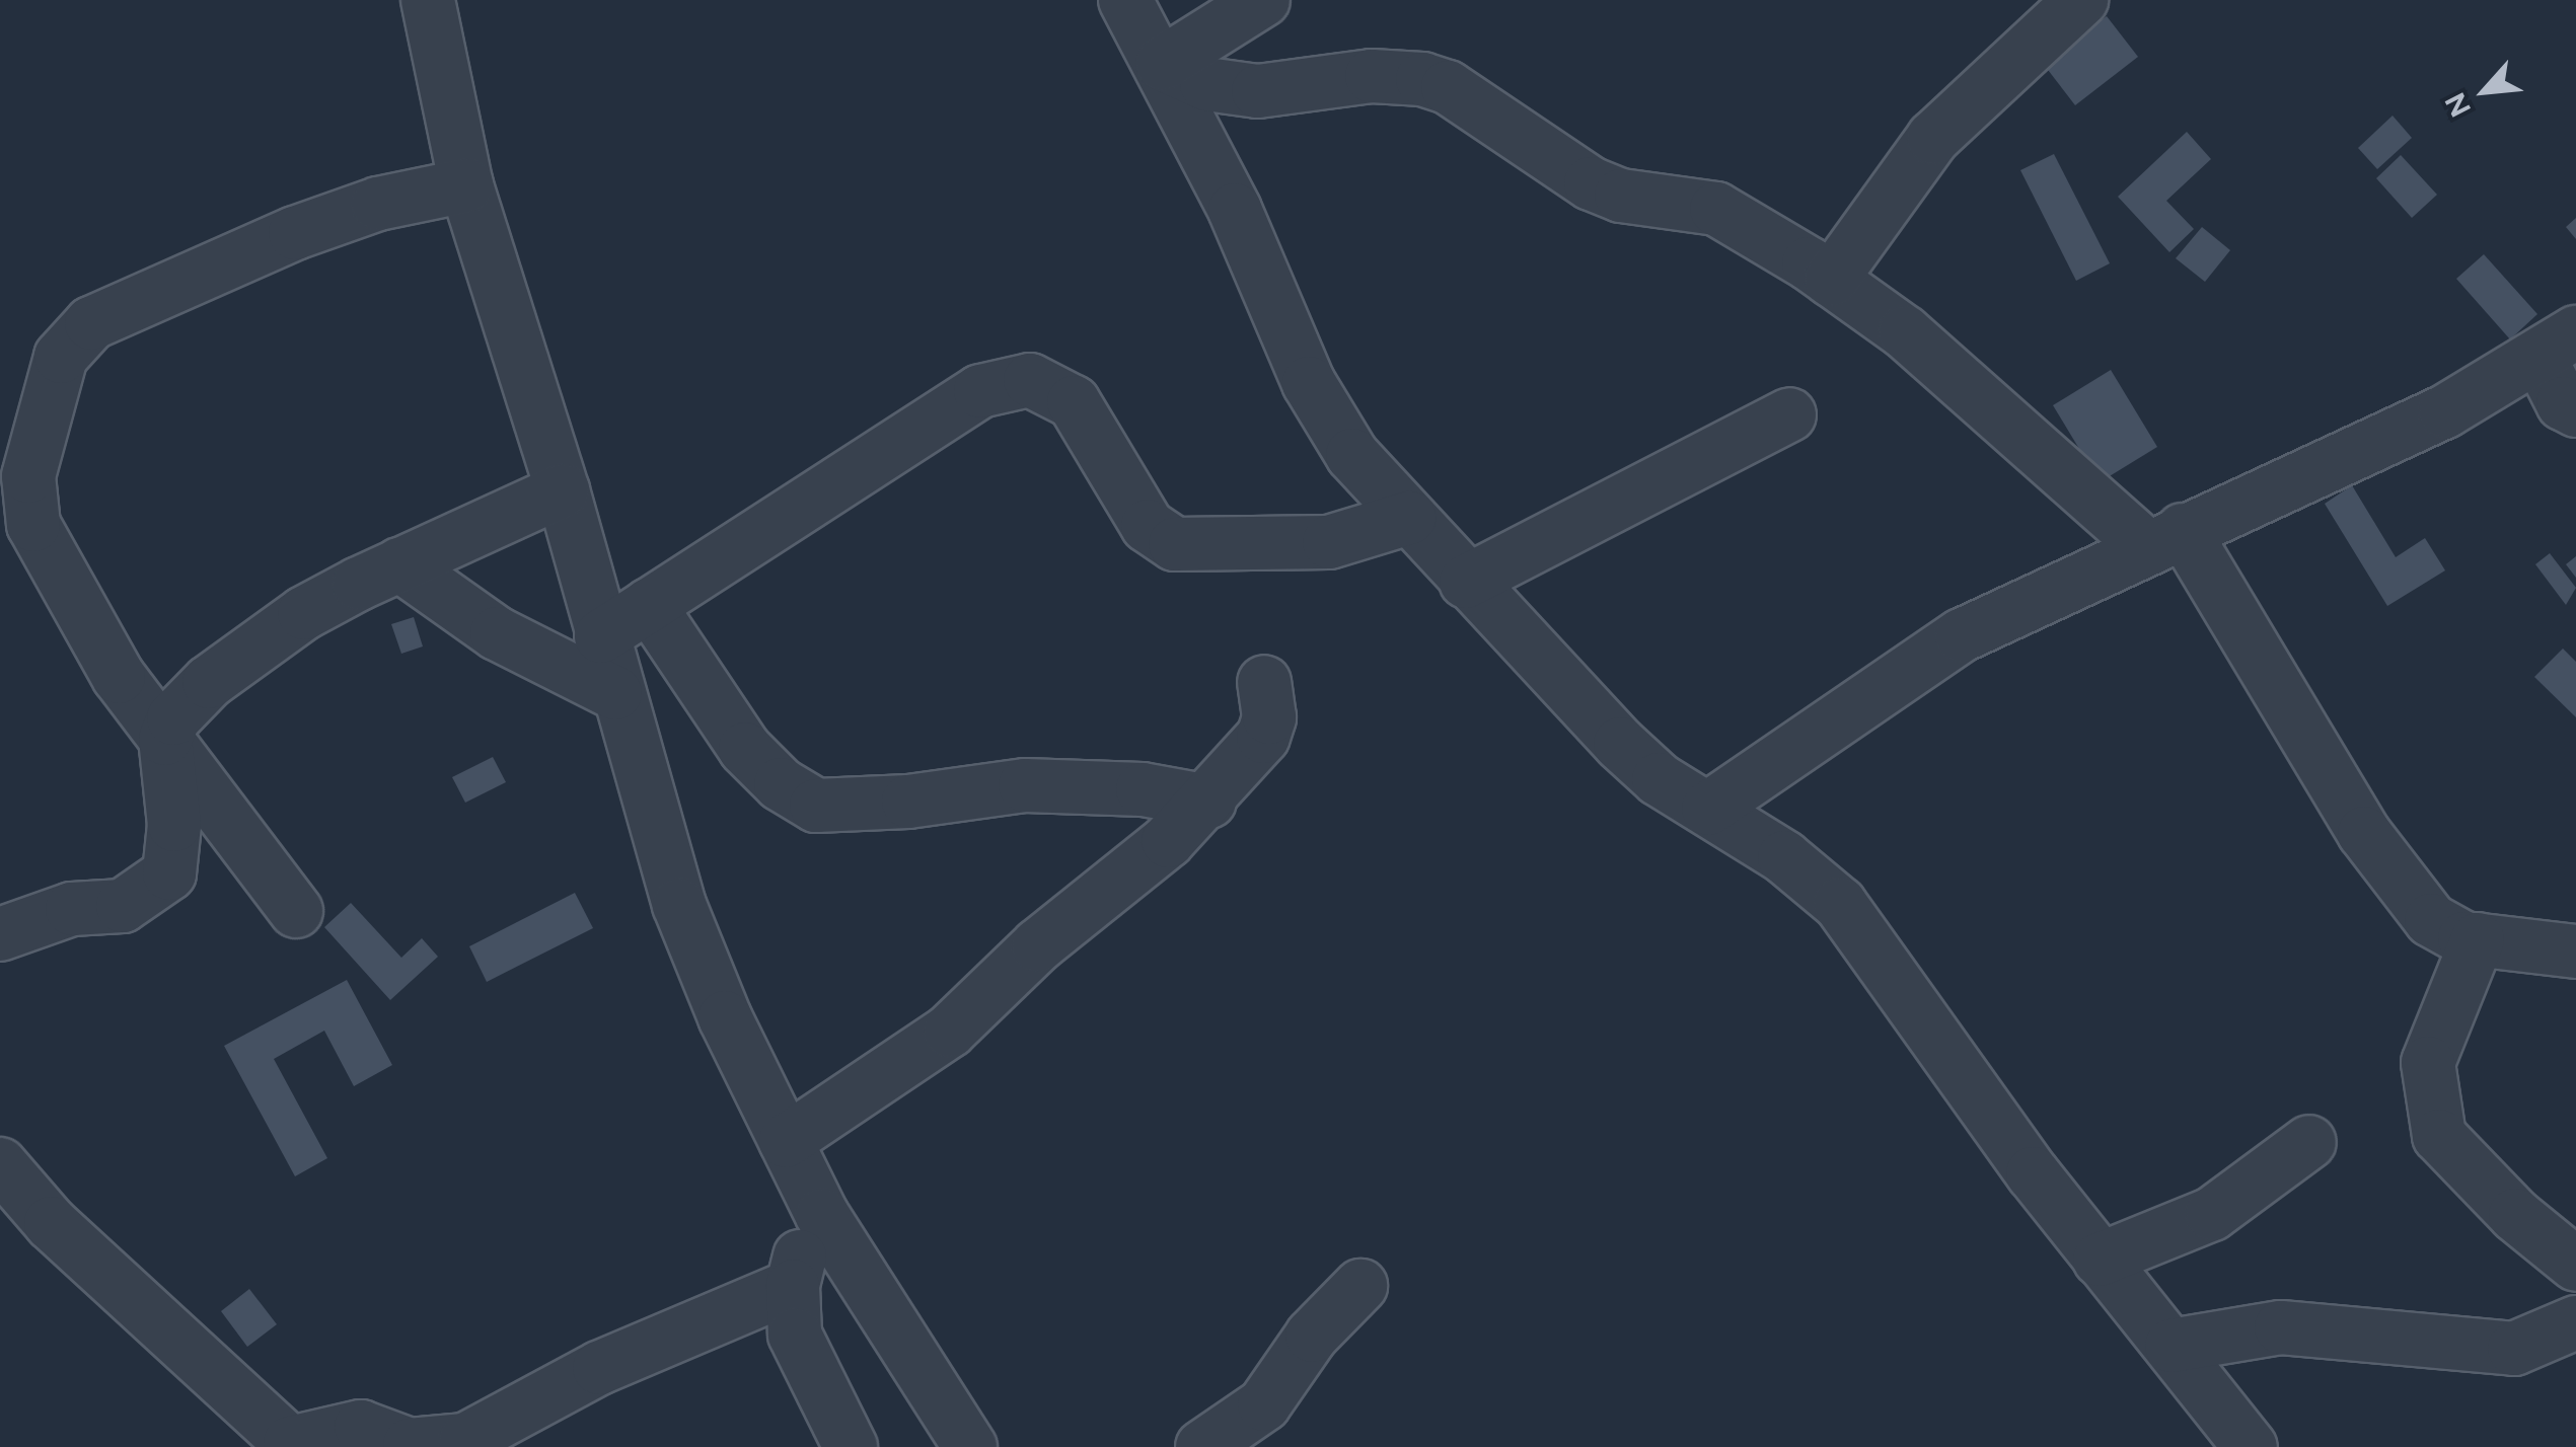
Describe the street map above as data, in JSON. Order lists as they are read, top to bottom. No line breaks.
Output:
{"north":"bottom left"}
